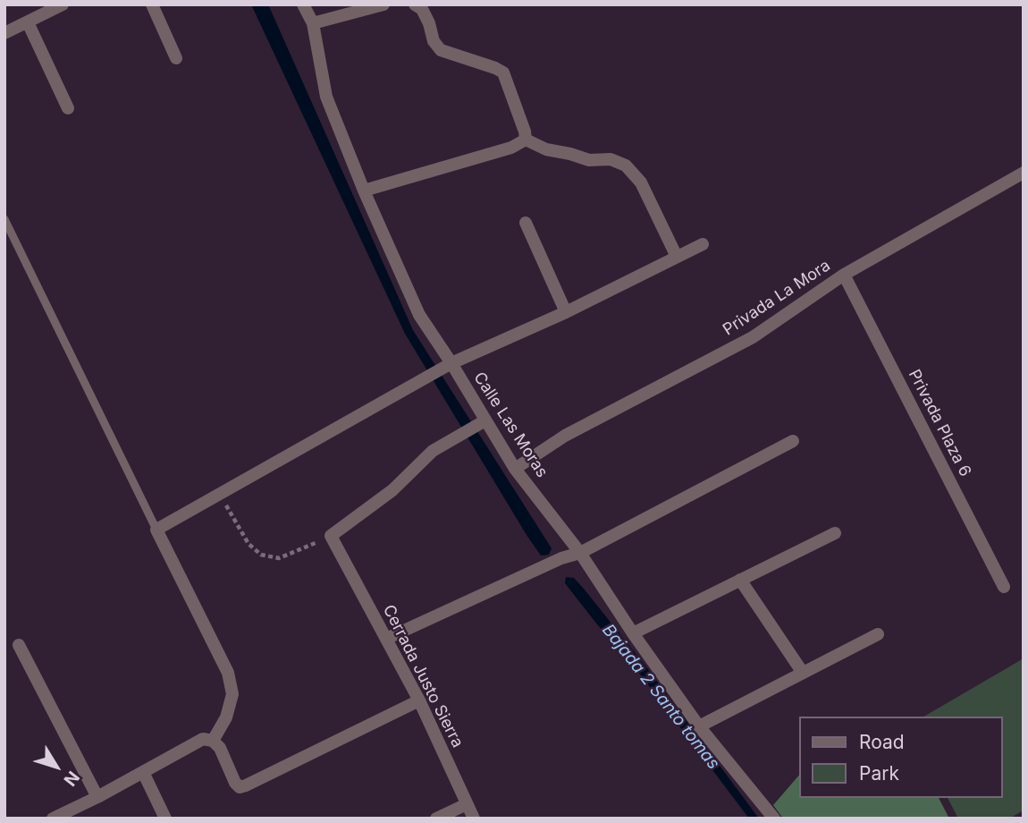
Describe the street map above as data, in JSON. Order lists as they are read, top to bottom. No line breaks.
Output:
{"streets":{"street":["Privada La Mora","Privada Plaza 6","Calle Las Moras","Cerrada Justo Sierra"]},"crossings":[["Privada La Mora","Privada Plaza 6"],["Privada La Mora","Calle Las Moras"]],"water":["Bajada 2 Santo tomas"],"legend":["Road","Park"],"north":"bottom right"}
